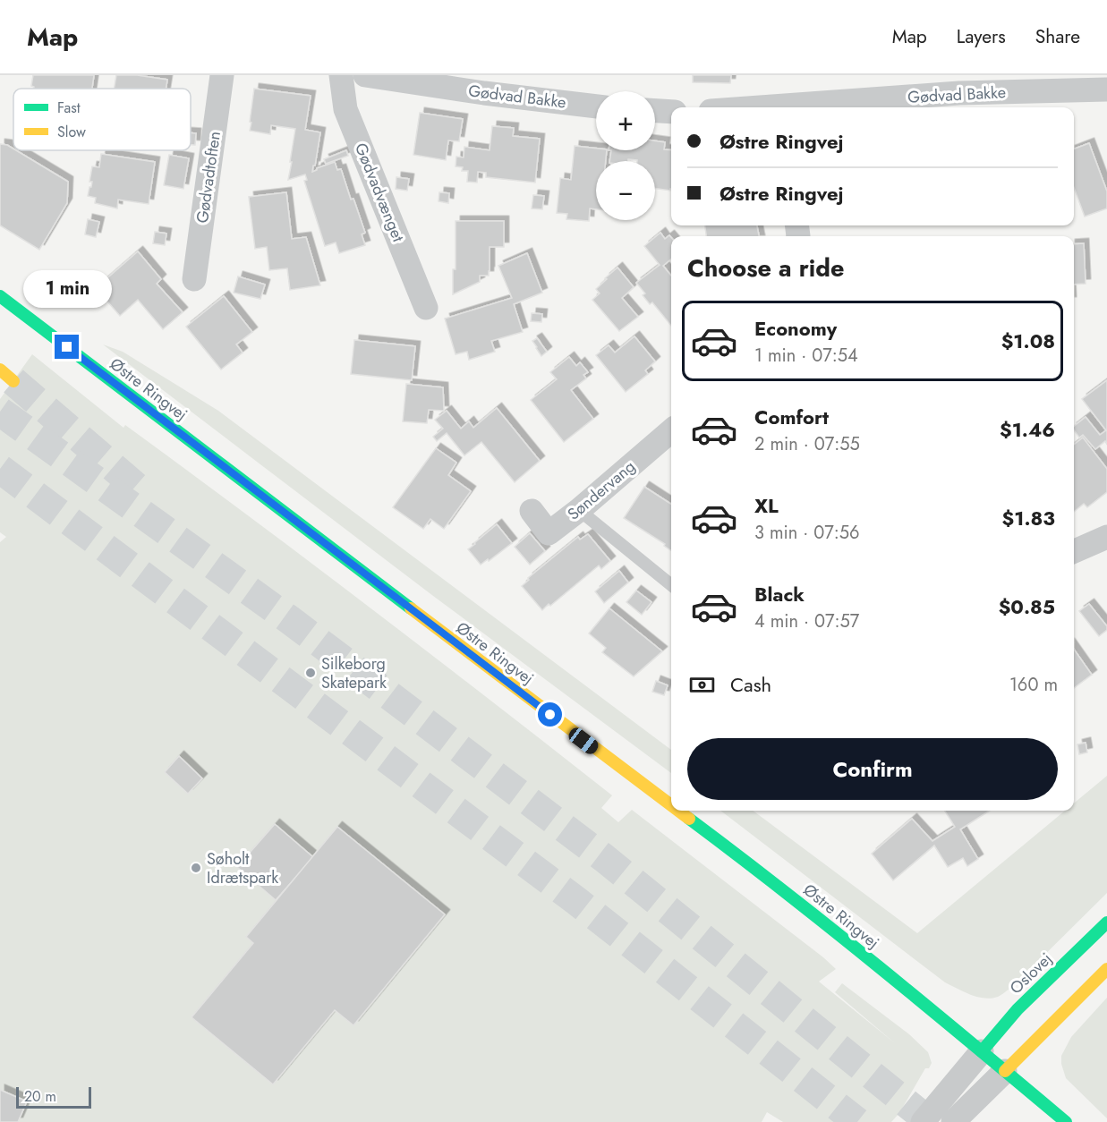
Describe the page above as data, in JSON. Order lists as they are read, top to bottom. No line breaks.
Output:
{"streets":{"main road":["Østre Ringvej","Oslovej"],"street":["Gødvad Bakke","Gødvadtoften","Gødvadvænget","Søndervang"]},"crossings":[["Østre Ringvej","Oslovej"]],"places":["Silkeborg Skatepark","Søholt Idrætspark"],"legend":["Fast","Slow"],"scale_bar":"20 m","page":{"header":"Map","nav":["Map","Layers","Share"],"map_buttons":["+","−"],"banner":["Østre Ringvej","Østre Ringvej"],"heading":"Choose a ride","bubble":"1 min","list":[{"name":"Economy","note":"1 min · 07:54","value":"$1.08"},{"name":"Comfort","note":"2 min · 07:55","value":"$1.46"},{"name":"XL","note":"3 min · 07:56","value":"$1.83"},{"name":"Black","note":"4 min · 07:57","value":"$0.85"}],"pay":["Cash","160 m"],"buttons":"Confirm","scale":"20 m"}}
